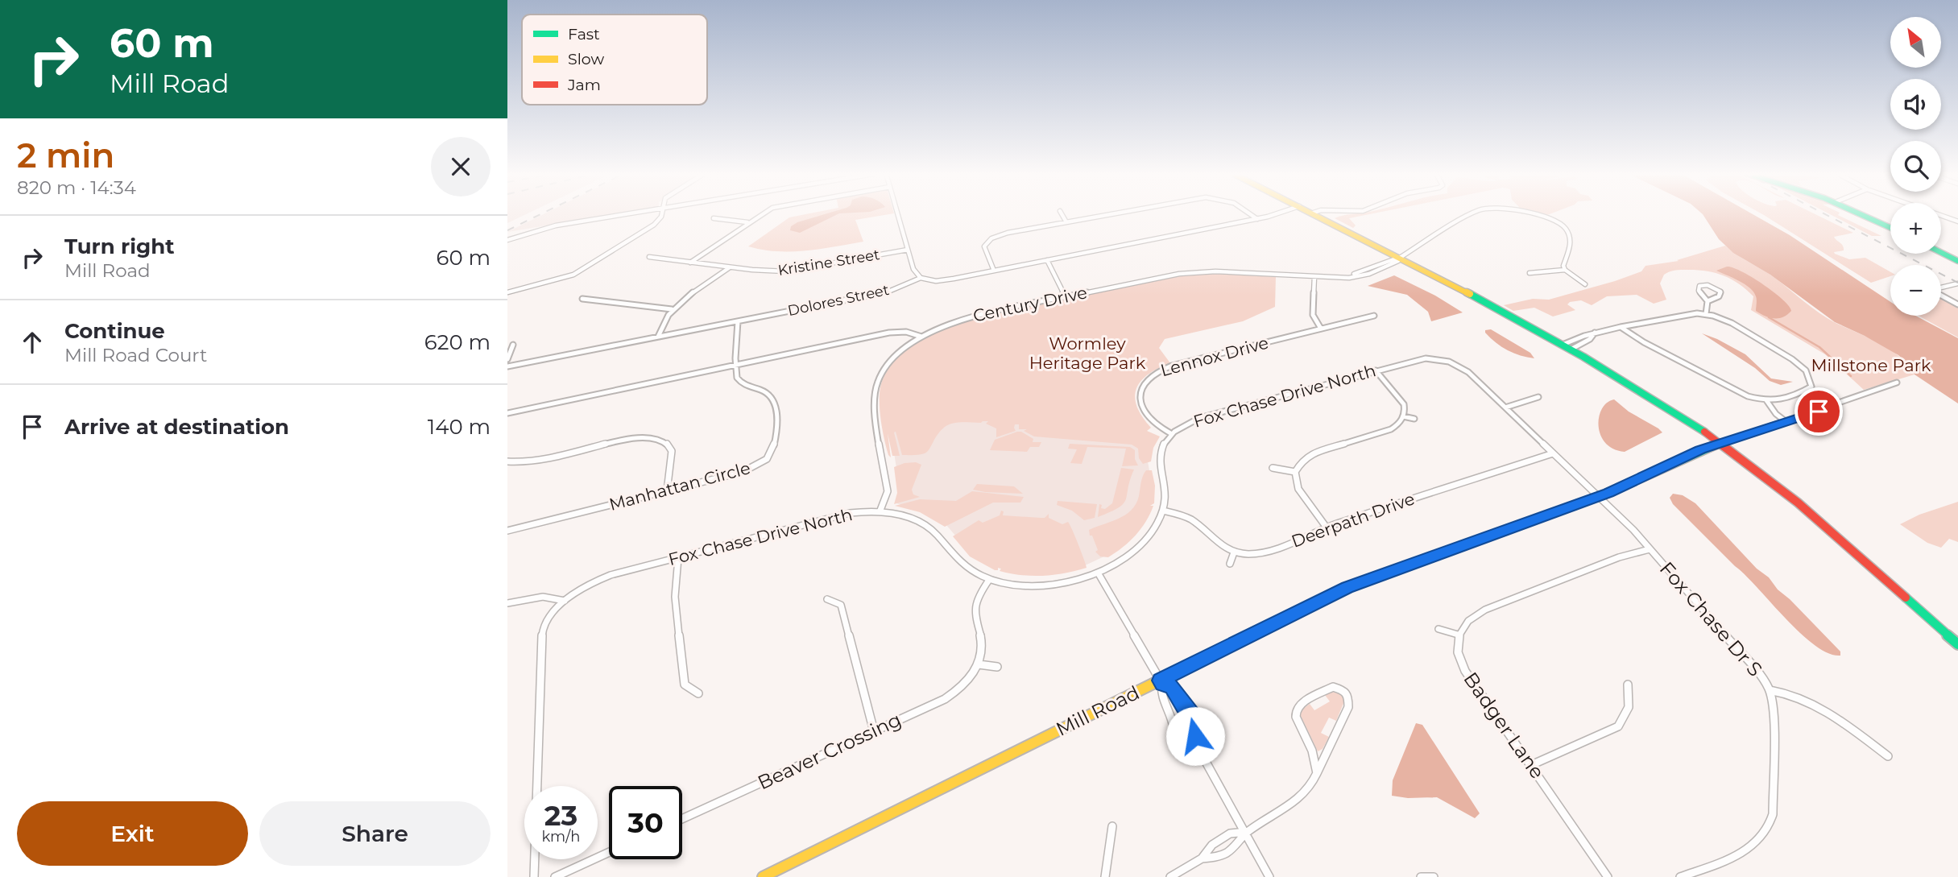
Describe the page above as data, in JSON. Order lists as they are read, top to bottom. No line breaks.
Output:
{"streets":{"street":["Kristine Street","Dolores Street","Century Drive","Lennox Drive","Fox Chase Drive North","Manhattan Circle","Deerpath Drive","Fox Chase Dr S","Mill Road","Badger Lane","Beaver Crossing"]},"crossings":[["Century Drive","Fox Chase Drive North"],["Lennox Drive","Fox Chase Drive North"],["Fox Chase Drive North","Deerpath Drive"],["Fox Chase Drive North","Fox Chase Dr S"],["Fox Chase Drive North","Mill Road"],["Fox Chase Dr S","Mill Road"]],"parks":["Wormley Heritage Park","Millstone Park"],"legend":["Fast","Slow","Jam"],"north":"top left","page":{"turn":["60 m","Mill Road"],"map_buttons":["+","−"],"heading":["2 min","820 m · 14:34"],"list":[{"name":"Turn right","note":"Mill Road","value":"60 m"},{"name":"Continue","note":"Mill Road Court","value":"620 m"},{"name":"Arrive at destination","value":"140 m"}],"speed":"23 km/h","limit":"30","buttons":["Exit","Share"]}}
